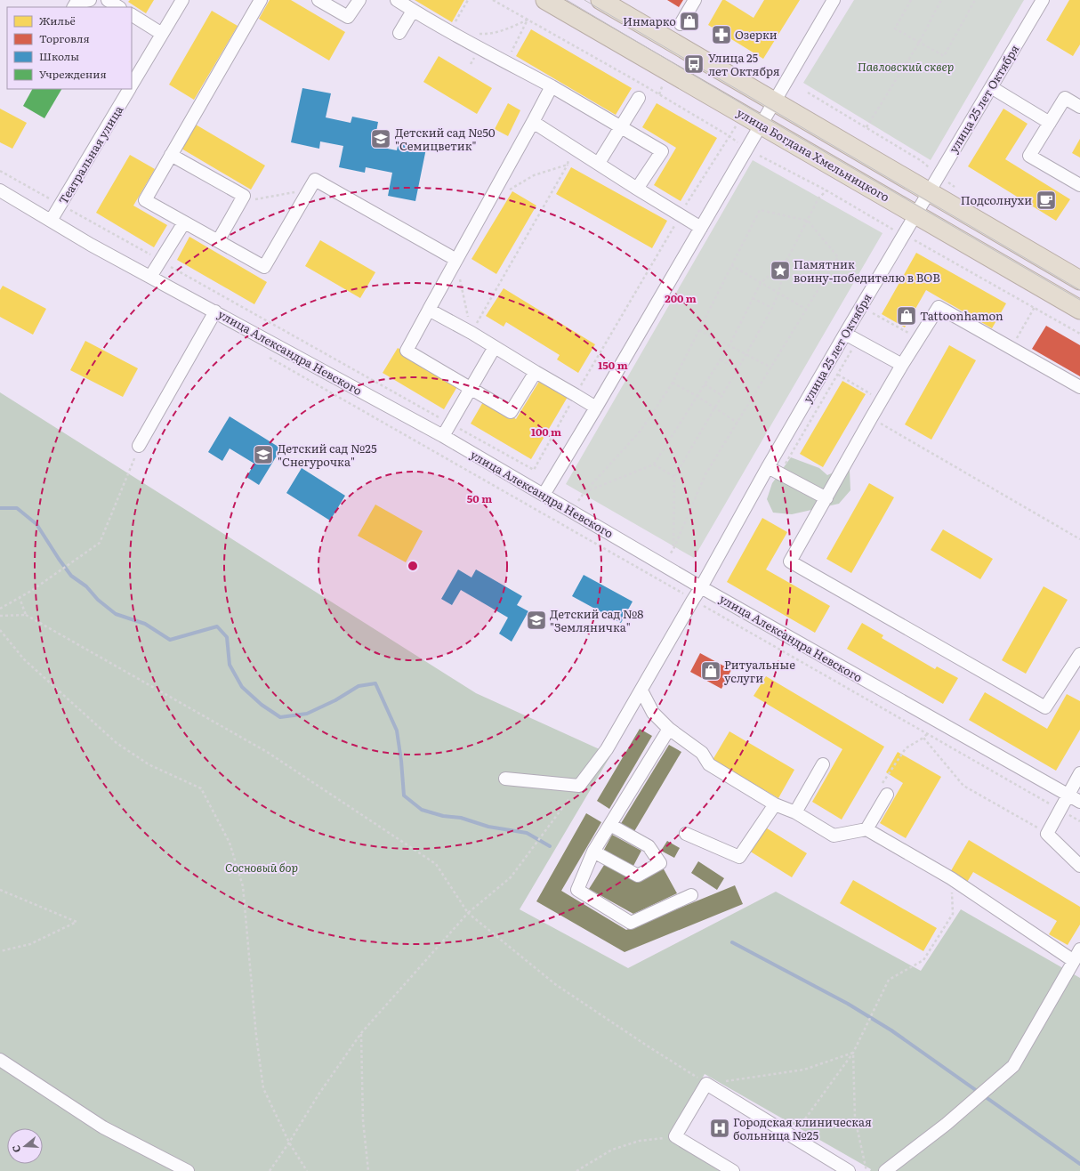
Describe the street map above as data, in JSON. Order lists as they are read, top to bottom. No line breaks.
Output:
{"streets":{"highway":["улица Богдана Хмельницкого"],"street":["улица 25 лет Октября","Театральная улица","улица Александра Невского"]},"crossings":[["улица 25 лет Октября","улица Богдана Хмельницкого"],["улица 25 лет Октября","улица Александра Невского"],["Театральная улица","улица Александра Невского"]],"parks":["Павловский сквер","Сосновый бор"],"places":{"shop":["Инмарко","Tattoonhamon","Ритуальные услуги"],"pharmacy":["Озерки"],"bus stop":["Улица 25 лет Октября"],"school or university":["Детский сад №50 \"Семицветик\"","Детский сад №25 \"Снегурочка\"","Детский сад №8 \"Земляничка\""],"cafe":["Подсолнухи"],"place":["Памятник воину-победителю в ВОВ"],"hospital":["Городская клиническая больница №25"]},"legend":["Жильё","Торговля","Школы","Учреждения"],"north":"left","rings":["200 m","150 m","100 m","50 m"]}
